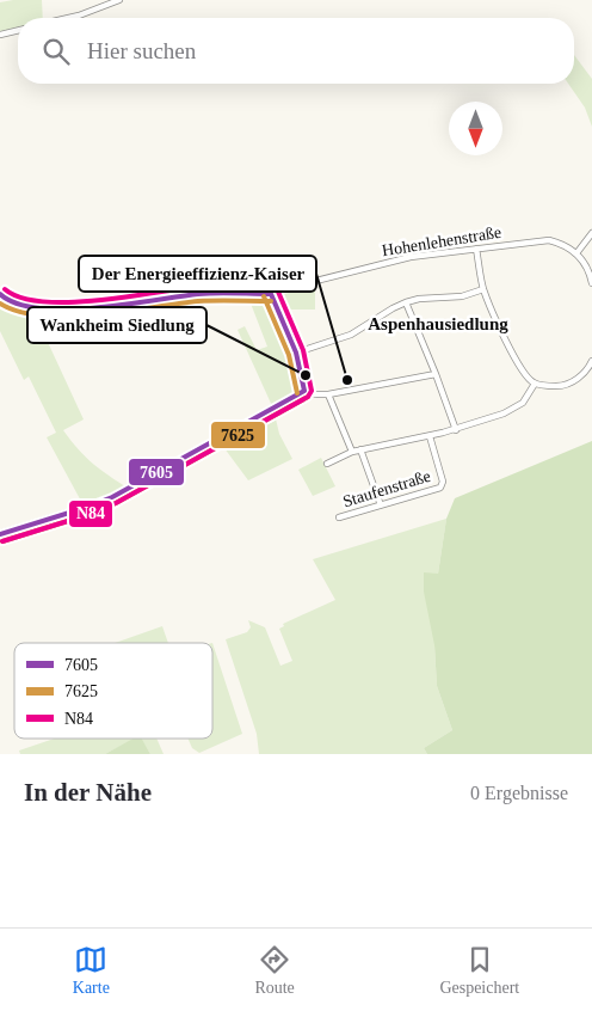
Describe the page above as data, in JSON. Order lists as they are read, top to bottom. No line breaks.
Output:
{"streets":{"street":["Hohenlehenstraße","Staufenstraße"]},"districts":["Aspenhausiedlung"],"places":["Wankheim Siedlung","Der Energieeffizienz-Kaiser"],"lines":["transit line N84","transit line 7605","transit line 7625"],"legend":["7605","7625","N84"],"north":"bottom","page":{"search":"Hier suchen","heading":["In der Nähe","0 Ergebnisse"],"nav":["Karte","Route","Gespeichert"]}}
